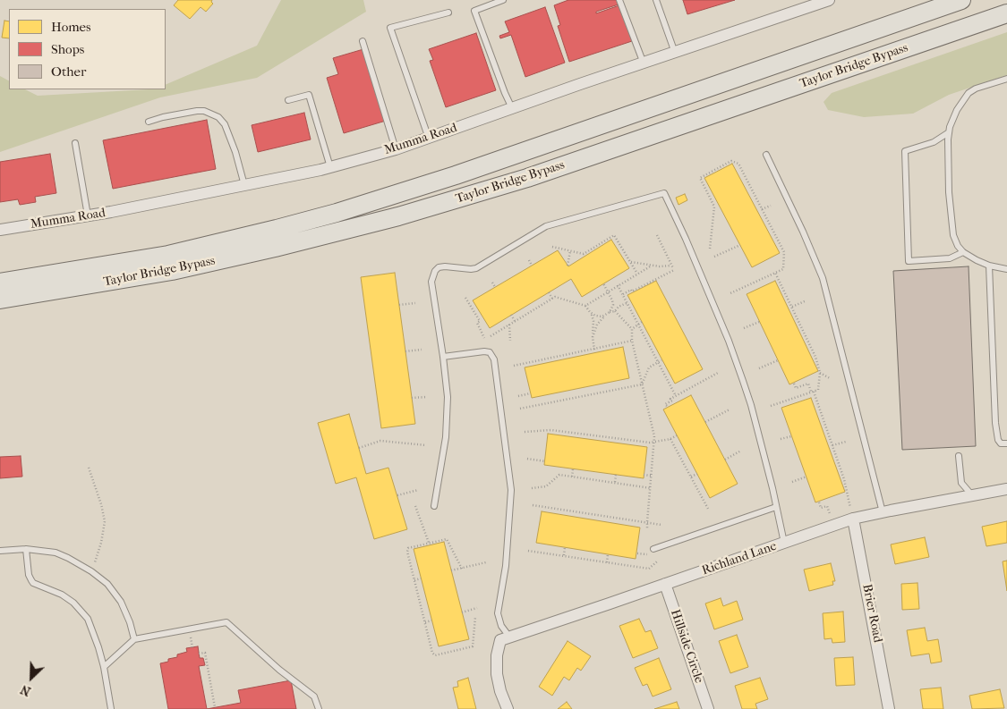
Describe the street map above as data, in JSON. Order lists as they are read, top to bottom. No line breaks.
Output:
{"streets":{"main road":["Taylor Bridge Bypass"],"street":["Mumma Road","Richland Lane","Brier Road","Hillside Circle"]},"crossings":[["Richland Lane","Brier Road"],["Richland Lane","Hillside Circle"]],"legend":["Homes","Shops","Other"],"north":"bottom left"}
